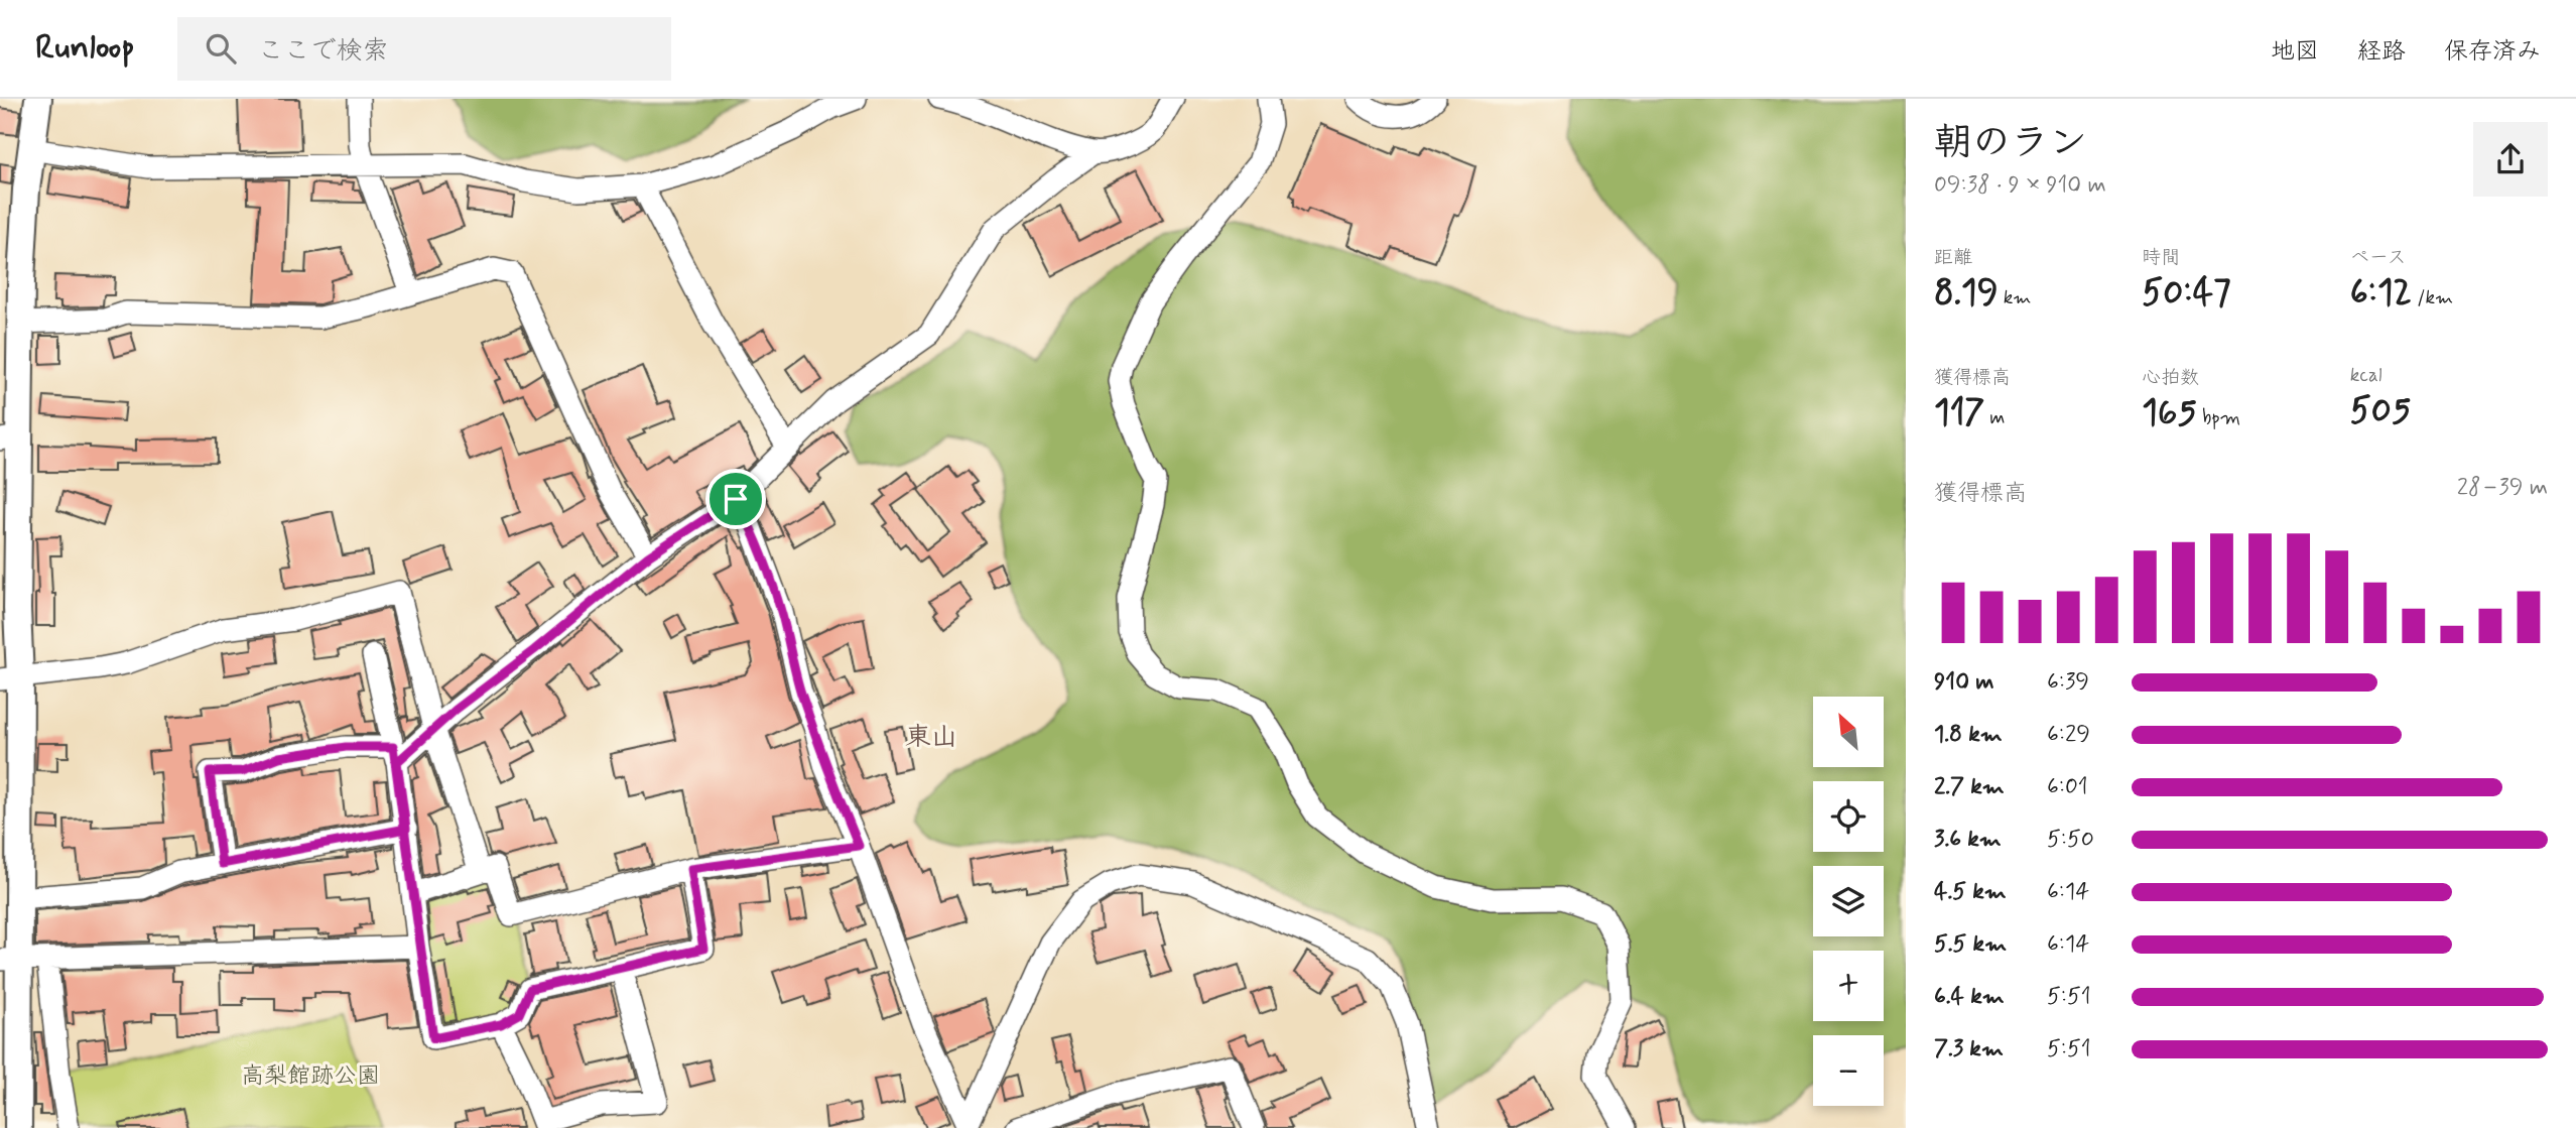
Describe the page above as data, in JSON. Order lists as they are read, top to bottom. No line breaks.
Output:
{"districts":["東山"],"parks":["高梨館跡公園"],"north":"top left","page":{"header":"Runloop","search":"ここで検索","nav":["地図","経路","保存済み"],"heading":["朝のラン","09:38 · 9 × 910 m"],"stats":[["距離","8.19 km"],["時間","50:47"],["ペース","6:12 /km"],["獲得標高","117 m"],["心拍数","165 bpm"],["kcal","505"]],"chart":["獲得標高","28–39 m"],"list":[{"name":"910 m","note":"6:39"},{"name":"1.8 km","note":"6:29"},{"name":"2.7 km","note":"6:01"},{"name":"3.6 km","note":"5:50"},{"name":"4.5 km","note":"6:14"},{"name":"5.5 km","note":"6:14"},{"name":"6.4 km","note":"5:51"},{"name":"7.3 km","note":"5:51"}],"map_buttons":["+","−"]}}
